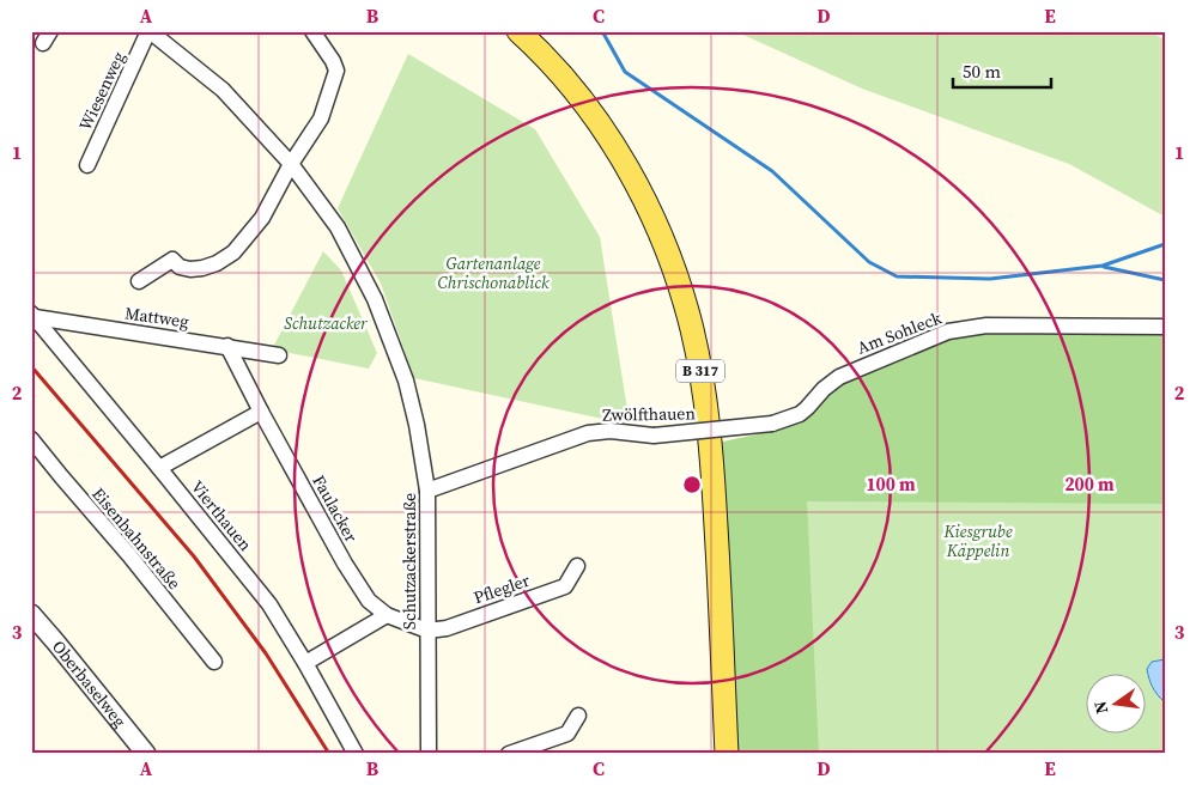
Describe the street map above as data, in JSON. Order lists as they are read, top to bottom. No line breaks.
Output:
{"streets":{"main road":["B 317"],"street":["Wiesenweg","Mattweg","Am Sohleck","Zwölfthauen","Faulacker","Vierthauen","Eisenbahnstraße","Schutzackerstraße","Pflegler","Oberbaselweg"]},"crossings":[["Wiesenweg","Schutzackerstraße"],["Mattweg","Faulacker"],["Mattweg","Vierthauen"],["Am Sohleck","Zwölfthauen"],["Zwölfthauen","Schutzackerstraße"],["Faulacker","Schutzackerstraße"],["Faulacker","Pflegler"],["Schutzackerstraße","Pflegler"]],"parks":["Gartenanlage Chrischonablick","Schutzacker","Kiesgrube Käppelin"],"scale_bar":"50 m","north":"left","grid":{"columns":["A","B","C","D","E"],"rows":["1","2","3"]},"rings":["100 m","200 m"]}
